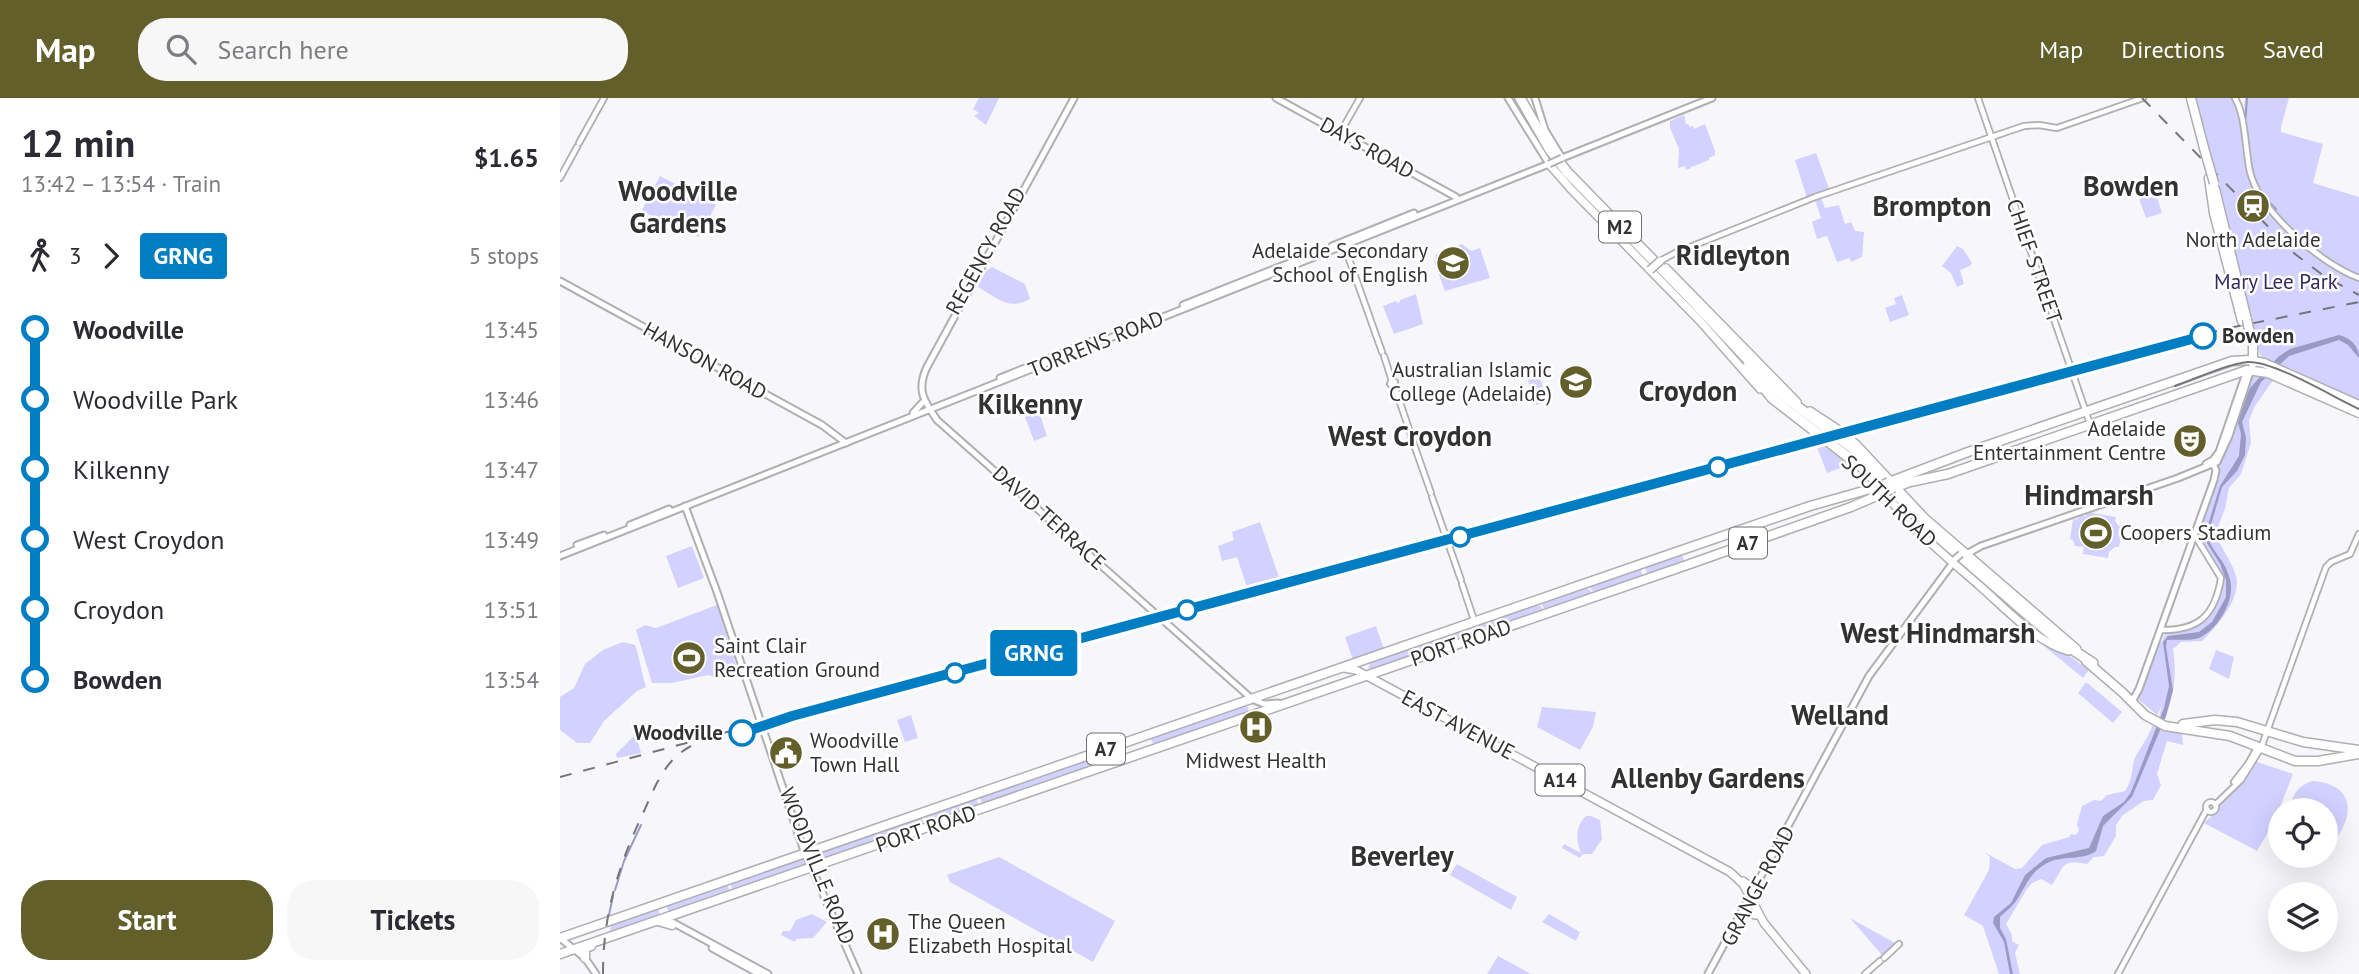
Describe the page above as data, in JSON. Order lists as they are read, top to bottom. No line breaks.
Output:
{"streets":{"highway":["M2","A7","PORT ROAD"],"main road":["DAYS ROAD","REGENCY ROAD","TORRENS ROAD","HANSON ROAD","SOUTH ROAD","DAVID TERRACE","EAST AVENUE","A14","WOODVILLE ROAD","GRANGE ROAD"],"street":["CHIEF STREET"]},"crossings":[["DAYS ROAD","TORRENS ROAD"],["REGENCY ROAD","TORRENS ROAD"],["REGENCY ROAD","DAVID TERRACE"],["CHIEF STREET","PORT ROAD"],["TORRENS ROAD","HANSON ROAD"],["TORRENS ROAD","SOUTH ROAD"],["TORRENS ROAD","DAVID TERRACE"],["TORRENS ROAD","WOODVILLE ROAD"],["SOUTH ROAD","PORT ROAD"],["SOUTH ROAD","GRANGE ROAD"],["DAVID TERRACE","PORT ROAD"],["PORT ROAD","EAST AVENUE"],["PORT ROAD","A14"],["PORT ROAD","WOODVILLE ROAD"],["EAST AVENUE","A14"],["EAST AVENUE","GRANGE ROAD"],["A14","GRANGE ROAD"]],"districts":["Bowden","Woodville Gardens","Brompton","Ridleyton","Croydon","Kilkenny","West Croydon","Hindmarsh","West Hindmarsh","Welland","Allenby Gardens","Beverley"],"parks":["Mary Lee Park"],"places":{"station":["North Adelaide"],"school or university":["Adelaide Secondary School of English","Australian Islamic College (Adelaide)"],"other":["Bowden","Woodville"],"theatre":["Adelaide Entertainment Centre"],"sports":["Coopers Stadium","Saint Clair Recreation Ground"],"hospital":["Midwest Health","The Queen Elizabeth Hospital"],"public building":["Woodville Town Hall"]},"page":{"header":"Map","search":"Search here","nav":["Map","Directions","Saved"],"heading":["12 min","13:42 – 13:54 · Train","$1.65"],"on_map":"GRNG","legs":["3","GRNG","5 stops"],"list":[{"name":"Woodville","value":"13:45"},{"name":"Woodville Park","value":"13:46"},{"name":"Kilkenny","value":"13:47"},{"name":"West Croydon","value":"13:49"},{"name":"Croydon","value":"13:51"},{"name":"Bowden","value":"13:54"}],"buttons":["Start","Tickets"]}}
